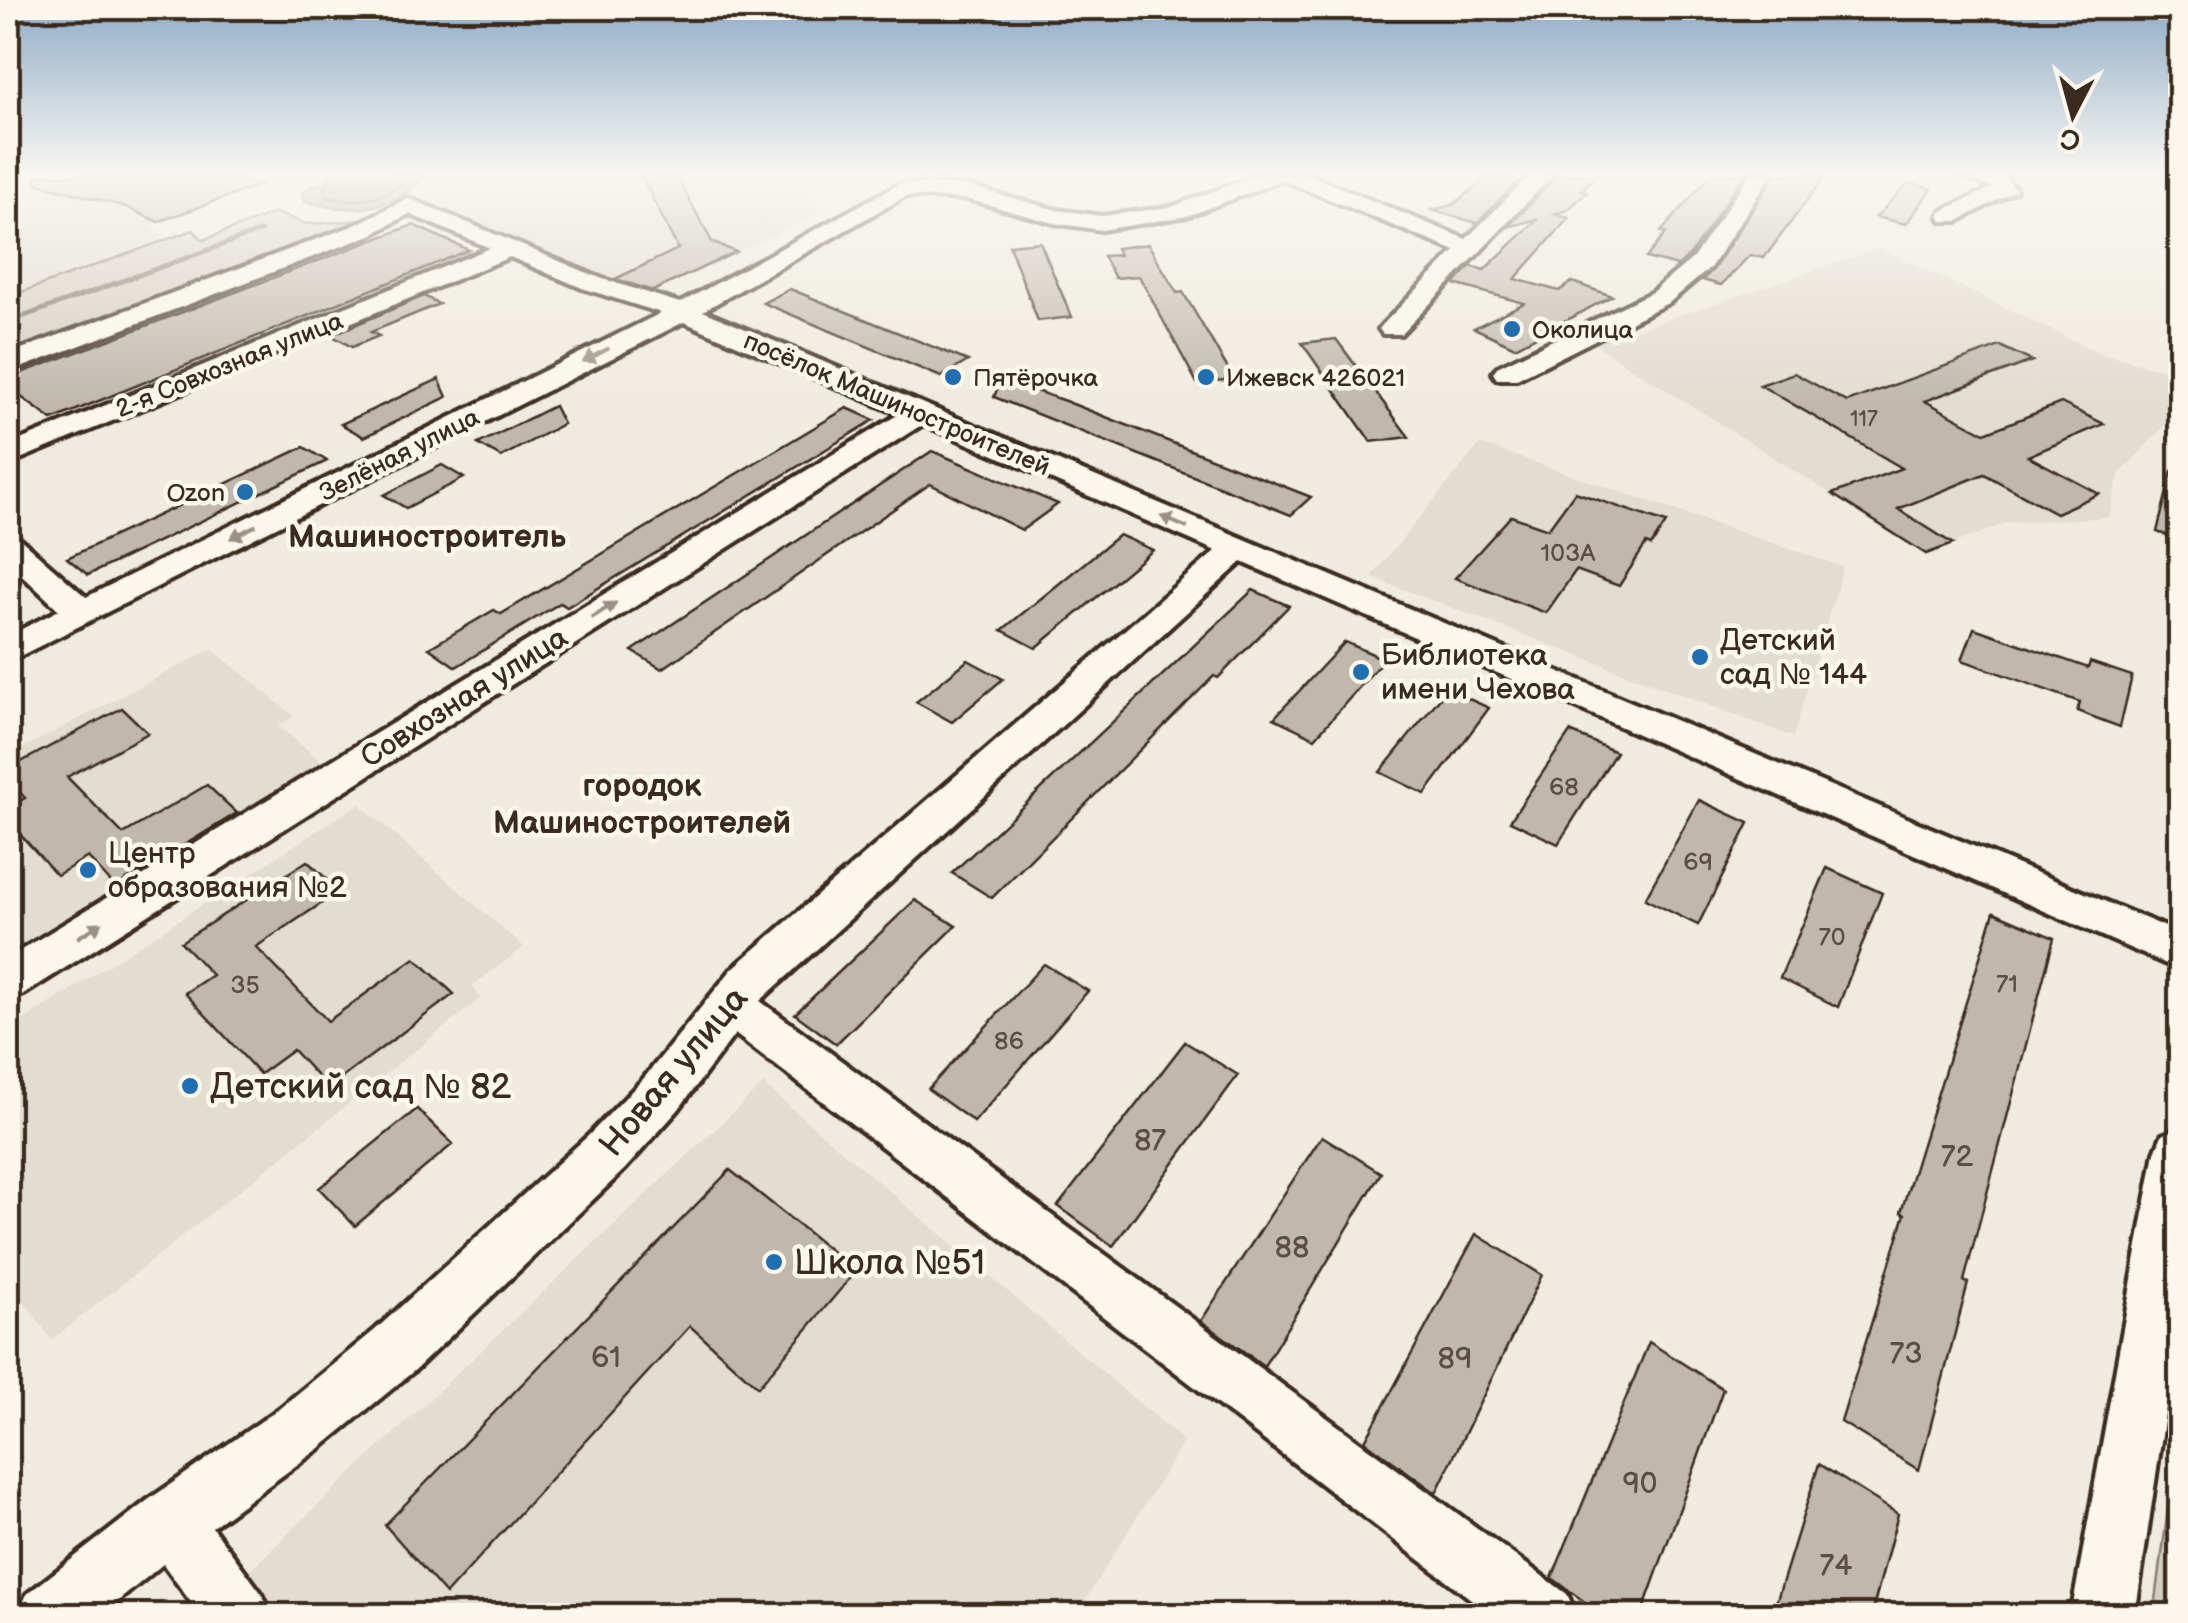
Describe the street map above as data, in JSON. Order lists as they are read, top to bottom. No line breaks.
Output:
{"streets":{"street":["2-я Совхозная улица","посёлок Машиностроителей","Зелёная улица","Совхозная улица","Новая улица"]},"crossings":[["посёлок Машиностроителей","Зелёная улица"],["посёлок Машиностроителей","Совхозная улица"],["посёлок Машиностроителей","Новая улица"]],"one_way":["Зелёная улица","Совхозная улица"],"districts":["Машиностроитель","городок Машиностроителей"],"places":["Околица","Пятёрочка","Ижевск 426021","Ozon","Детский сад № 144","Библиотека имени Чехова","Центр образования №2","Детский сад № 82","Школа №51"],"house_numbers":["117","103А","68","69","70","71","35","86","87","72","88","73","61","89","90","74"],"north":"bottom"}
